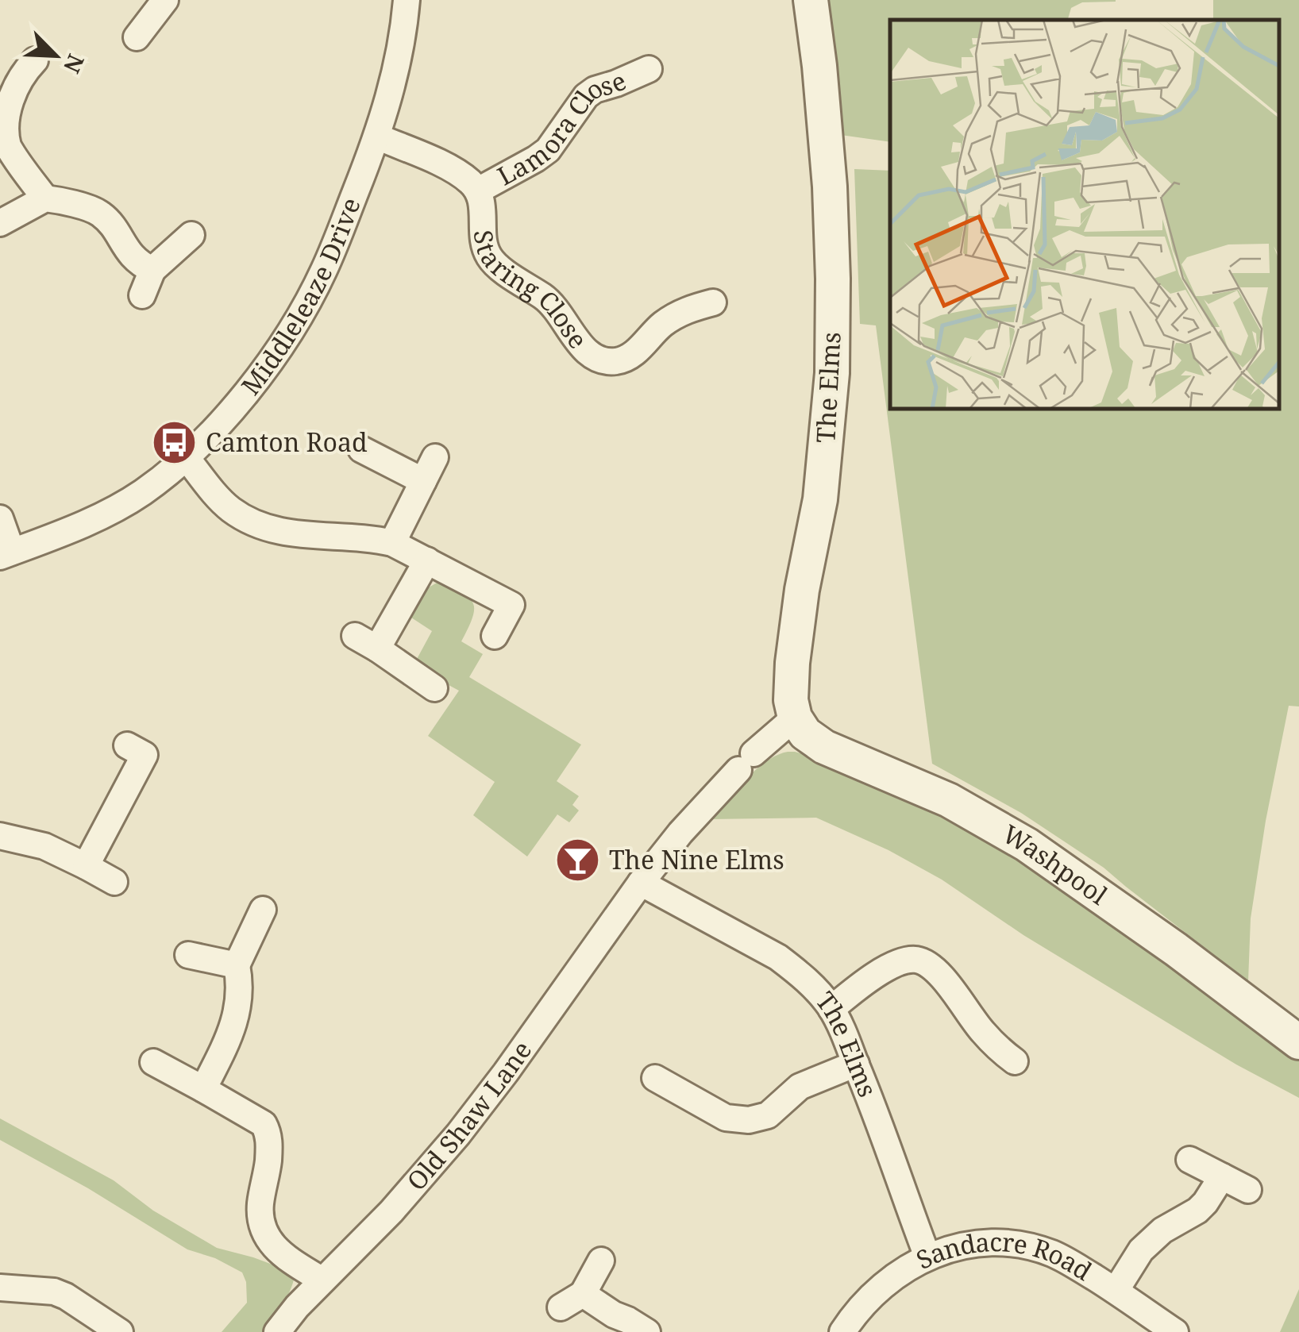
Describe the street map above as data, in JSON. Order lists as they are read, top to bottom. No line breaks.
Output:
{"streets":{"street":["Lamora Close","Staring Close","Middleleaze Drive","The Elms","Washpool","Old Shaw Lane","Sandacre Road"]},"crossings":[["Lamora Close","Staring Close"],["Staring Close","Middleleaze Drive"],["The Elms","Washpool"],["The Elms","Old Shaw Lane"],["The Elms","Sandacre Road"]],"places":{"bus stop":["Camton Road"],"bar":["The Nine Elms"]},"north":"bottom right"}
